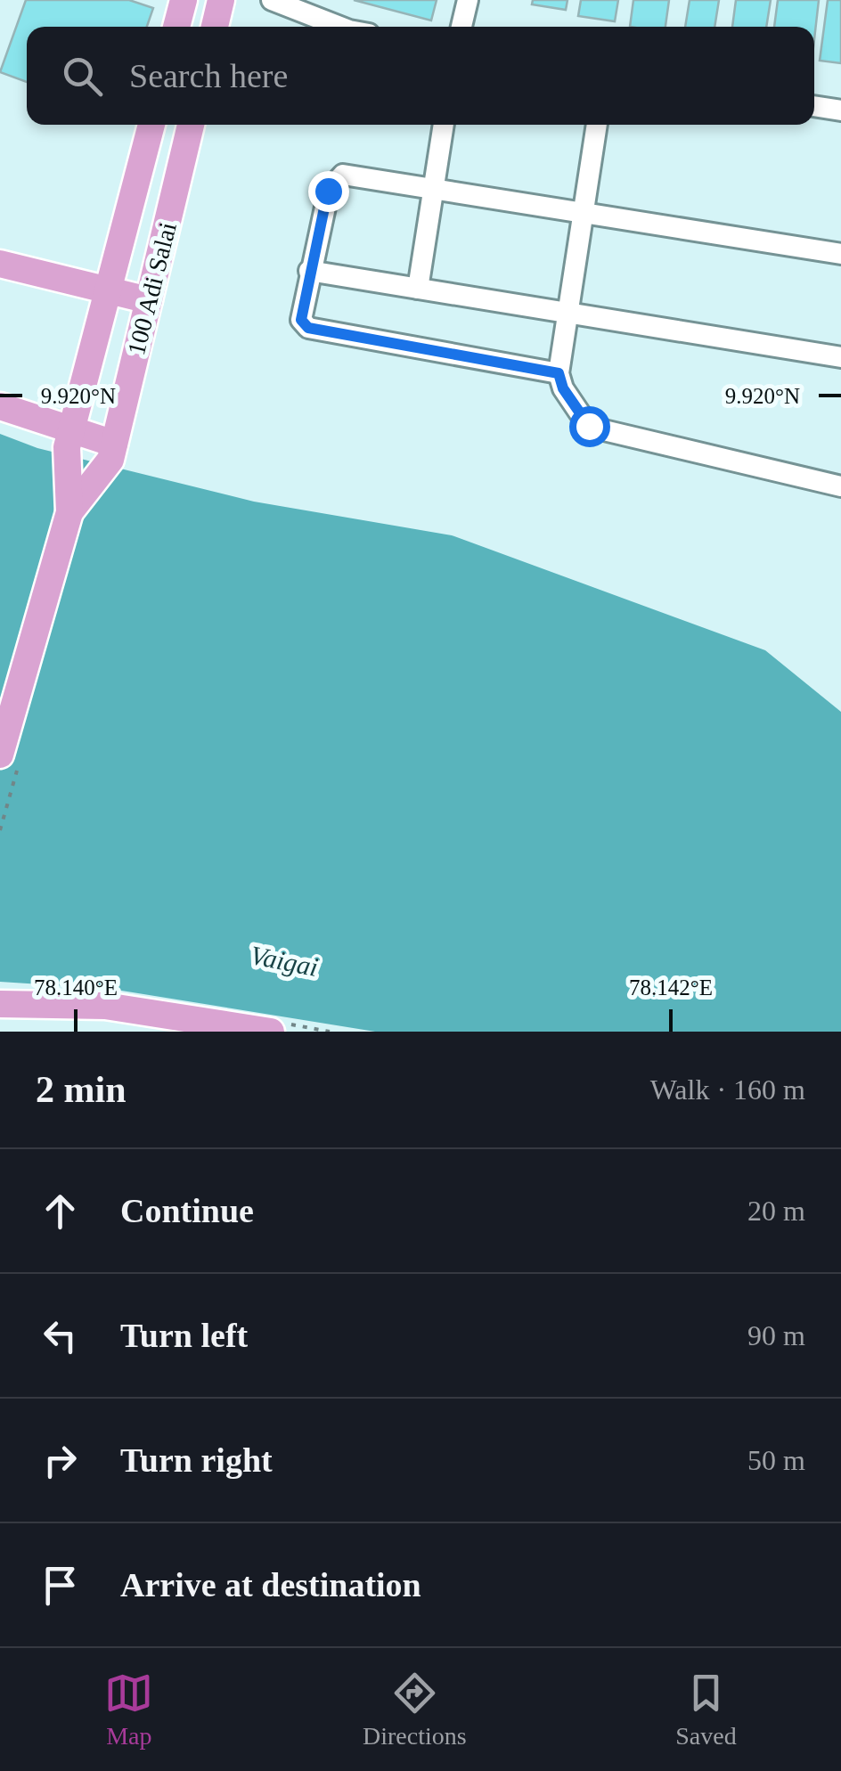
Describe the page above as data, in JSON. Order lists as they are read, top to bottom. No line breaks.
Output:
{"streets":{"main road":["100 Adi Salai"]},"water":["Vaigai"],"page":{"search":"Search here","heading":["2 min","Walk · 160 m"],"list":[["Continue","20 m"],["Turn left","90 m"],["Turn right","50 m"],"Arrive at destination"],"nav":["Map","Directions","Saved"]},"coordinates":["9.920°N","78.140°E","78.142°E"]}
